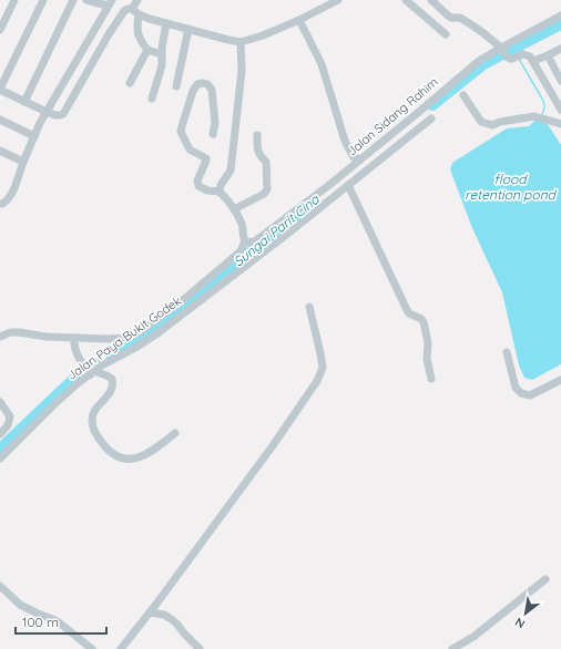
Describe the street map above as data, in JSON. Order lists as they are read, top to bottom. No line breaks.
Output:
{"streets":{"street":["Jalan Sidang Rahim","Jalan Paya Bukit Godek"]},"water":["flood retention pond","Sungai Parit Cina"],"scale_bar":"100 m","north":"bottom left"}
